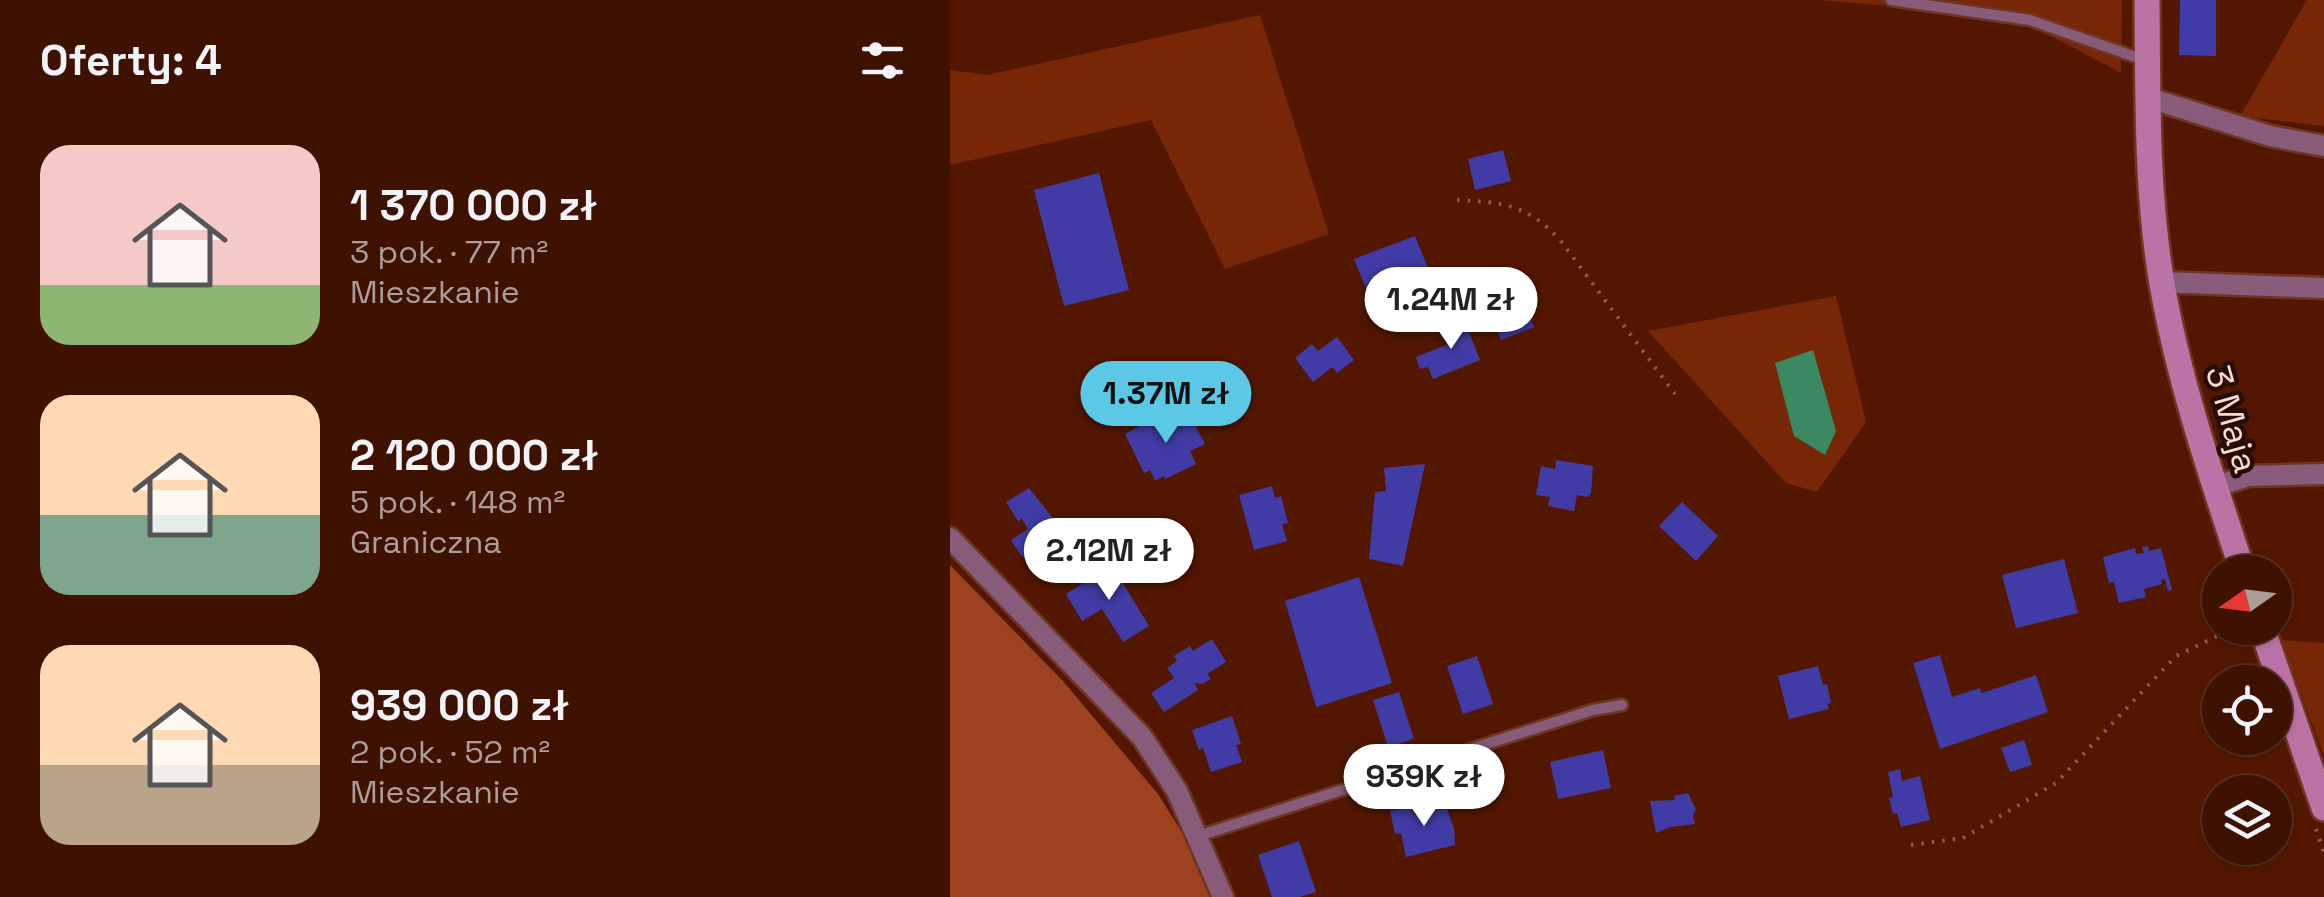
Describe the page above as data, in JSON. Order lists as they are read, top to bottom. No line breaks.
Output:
{"streets":{"street":["3 Maja"]},"north":"left","page":{"heading":"Oferty: 4","list":[{"name":"1 370 000 zł","note":"3 pok. · 77 m² · Mieszkanie"},{"name":"2 120 000 zł","note":"5 pok. · 148 m² · Graniczna"},{"name":"939 000 zł","note":"2 pok. · 52 m² · Mieszkanie"}],"price":["1.24M zł","1.37M zł","2.12M zł","939K zł"]}}
